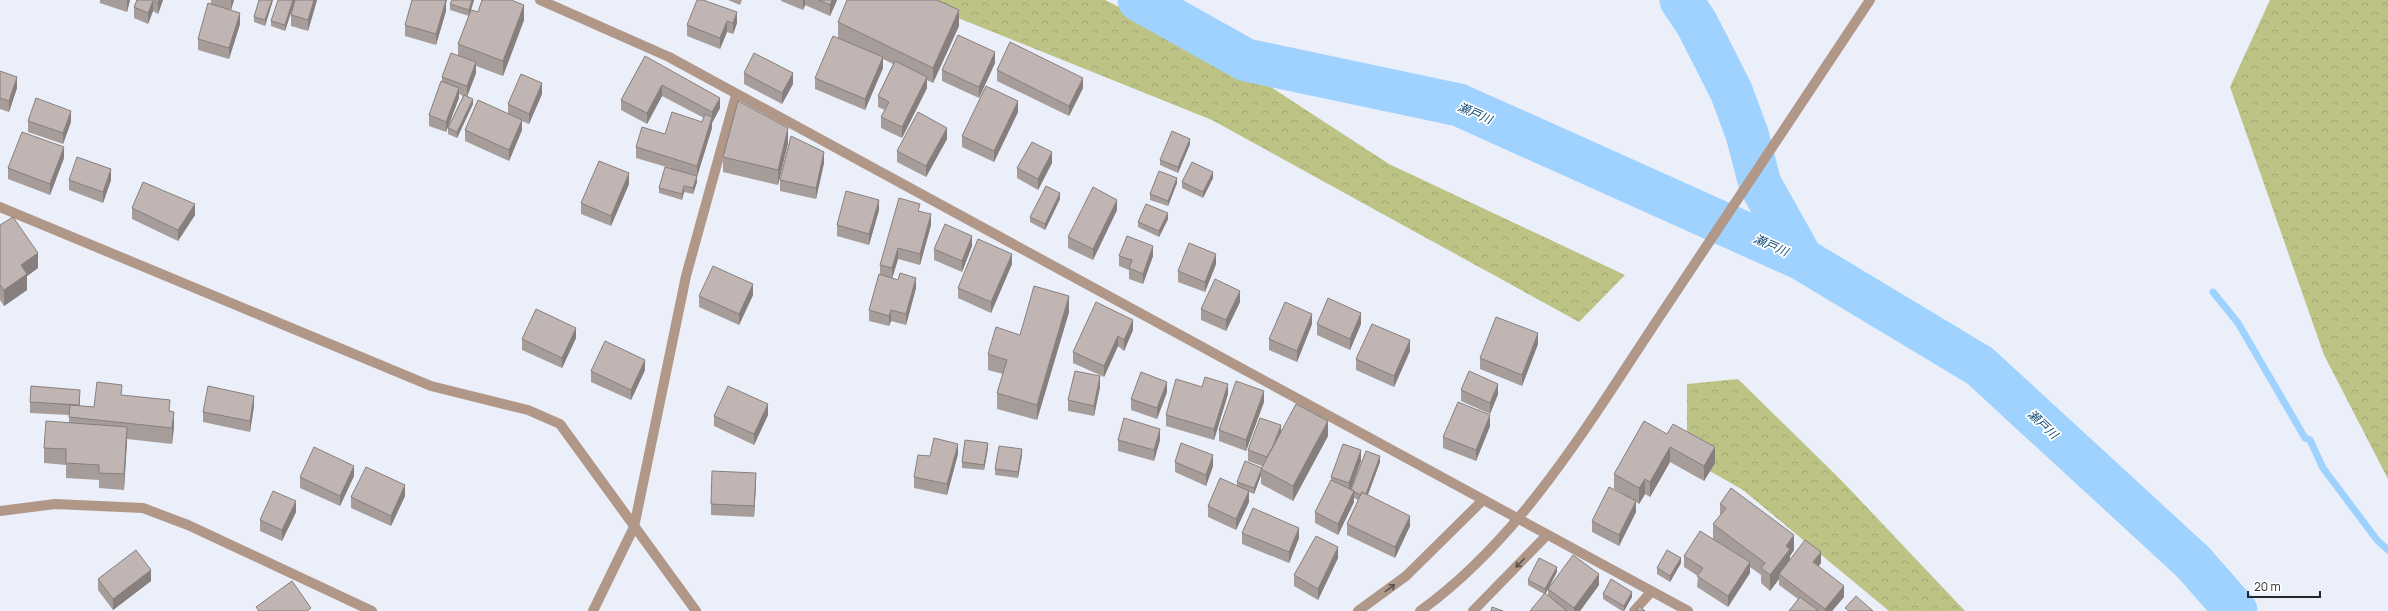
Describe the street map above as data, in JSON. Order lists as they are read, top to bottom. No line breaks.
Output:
{"water":["瀬戸川"],"scale_bar":"20 m"}
